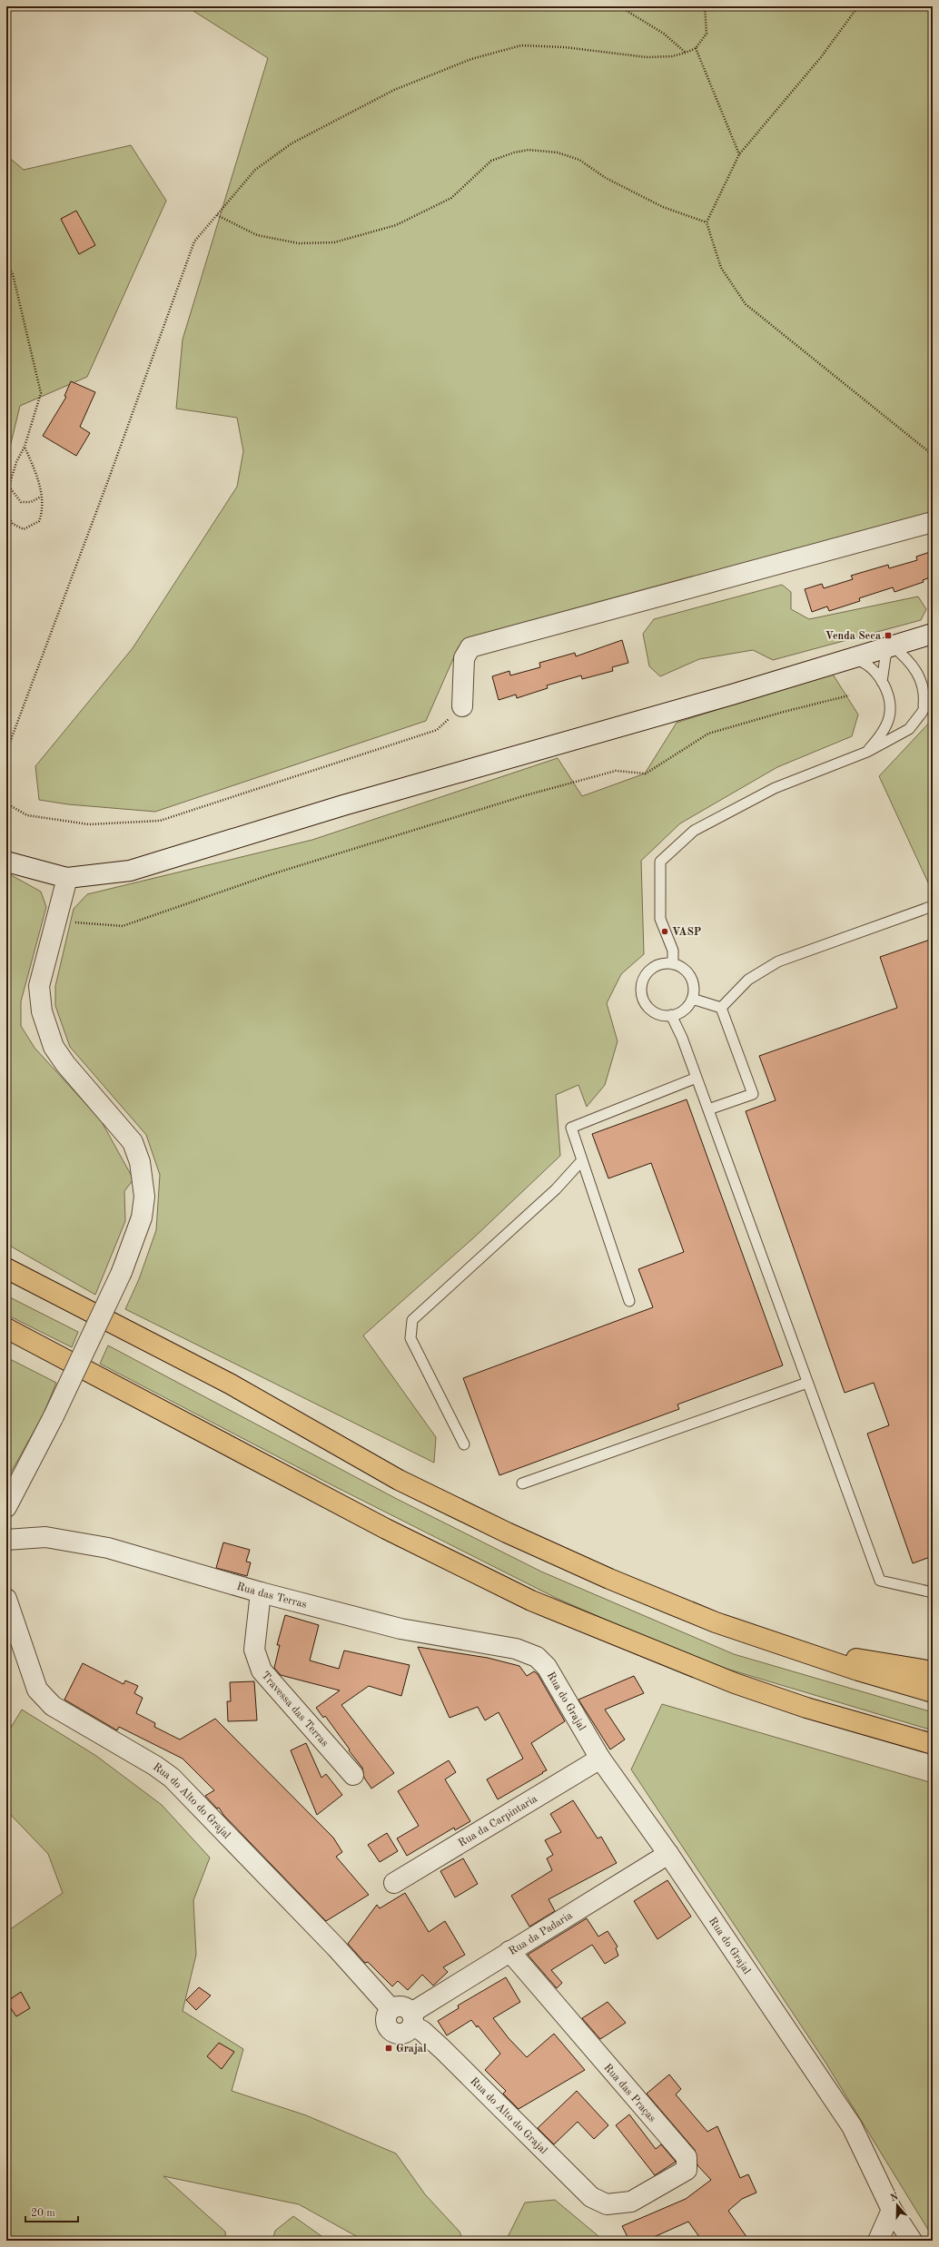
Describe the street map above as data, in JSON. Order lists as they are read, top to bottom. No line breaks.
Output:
{"streets":{"street":["Rua das Terras","Rua do Grajal","Travessa das Terras","Rua do Alto do Grajal","Rua da Carpintaria","Rua da Padaria","Rua das Praças"]},"crossings":[["Rua das Terras","Rua do Grajal"],["Rua das Terras","Travessa das Terras"],["Rua do Grajal","Rua da Carpintaria"],["Rua do Grajal","Rua da Padaria"],["Rua do Alto do Grajal","Rua da Padaria"],["Rua do Alto do Grajal","Rua das Praças"],["Rua da Padaria","Rua das Praças"]],"places":{"transit":["Venda Seca","Grajal"],"other":["VASP"]},"scale_bar":"20 m","north":"top"}
